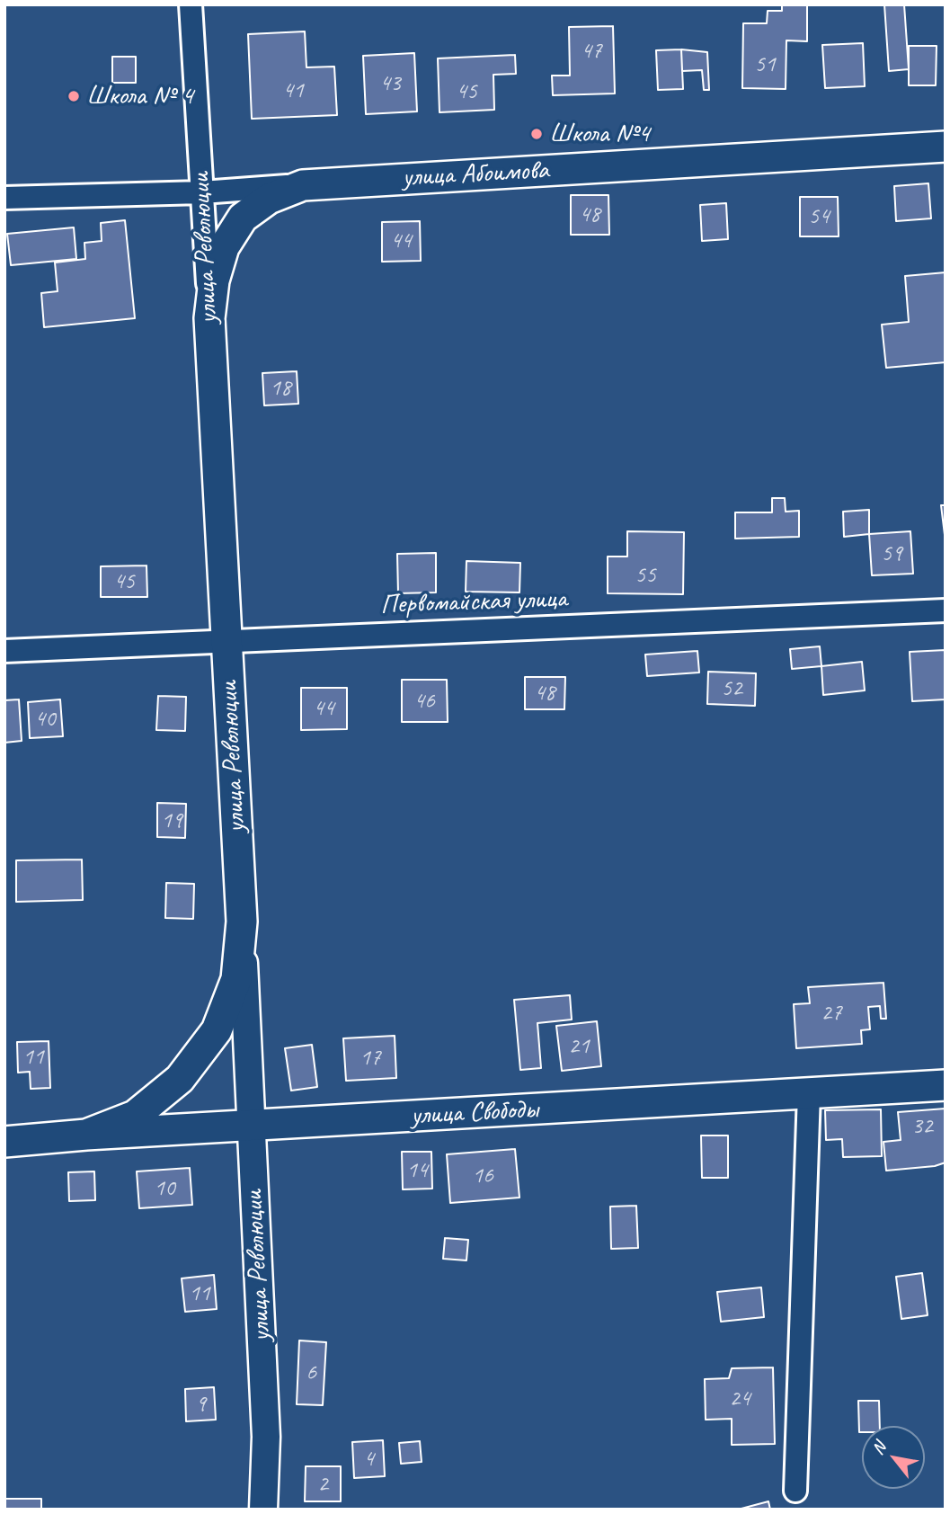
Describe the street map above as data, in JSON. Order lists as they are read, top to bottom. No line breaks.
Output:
{"streets":{"main road":["улица Абоимова","улица Революции","улица Свободы"],"street":["Первомайская улица"]},"crossings":[["улица Абоимова","улица Революции"],["улица Революции","Первомайская улица"],["улица Революции","улица Свободы"]],"places":["Школа № 4","Школа №4"],"house_numbers":["47","51","43","41","45","48","54","44","18","59","55","45","52","48","46","44","40","19","27","21","11","17","32","14","16","10","11","6","24","9","4","2"],"north":"top left"}
